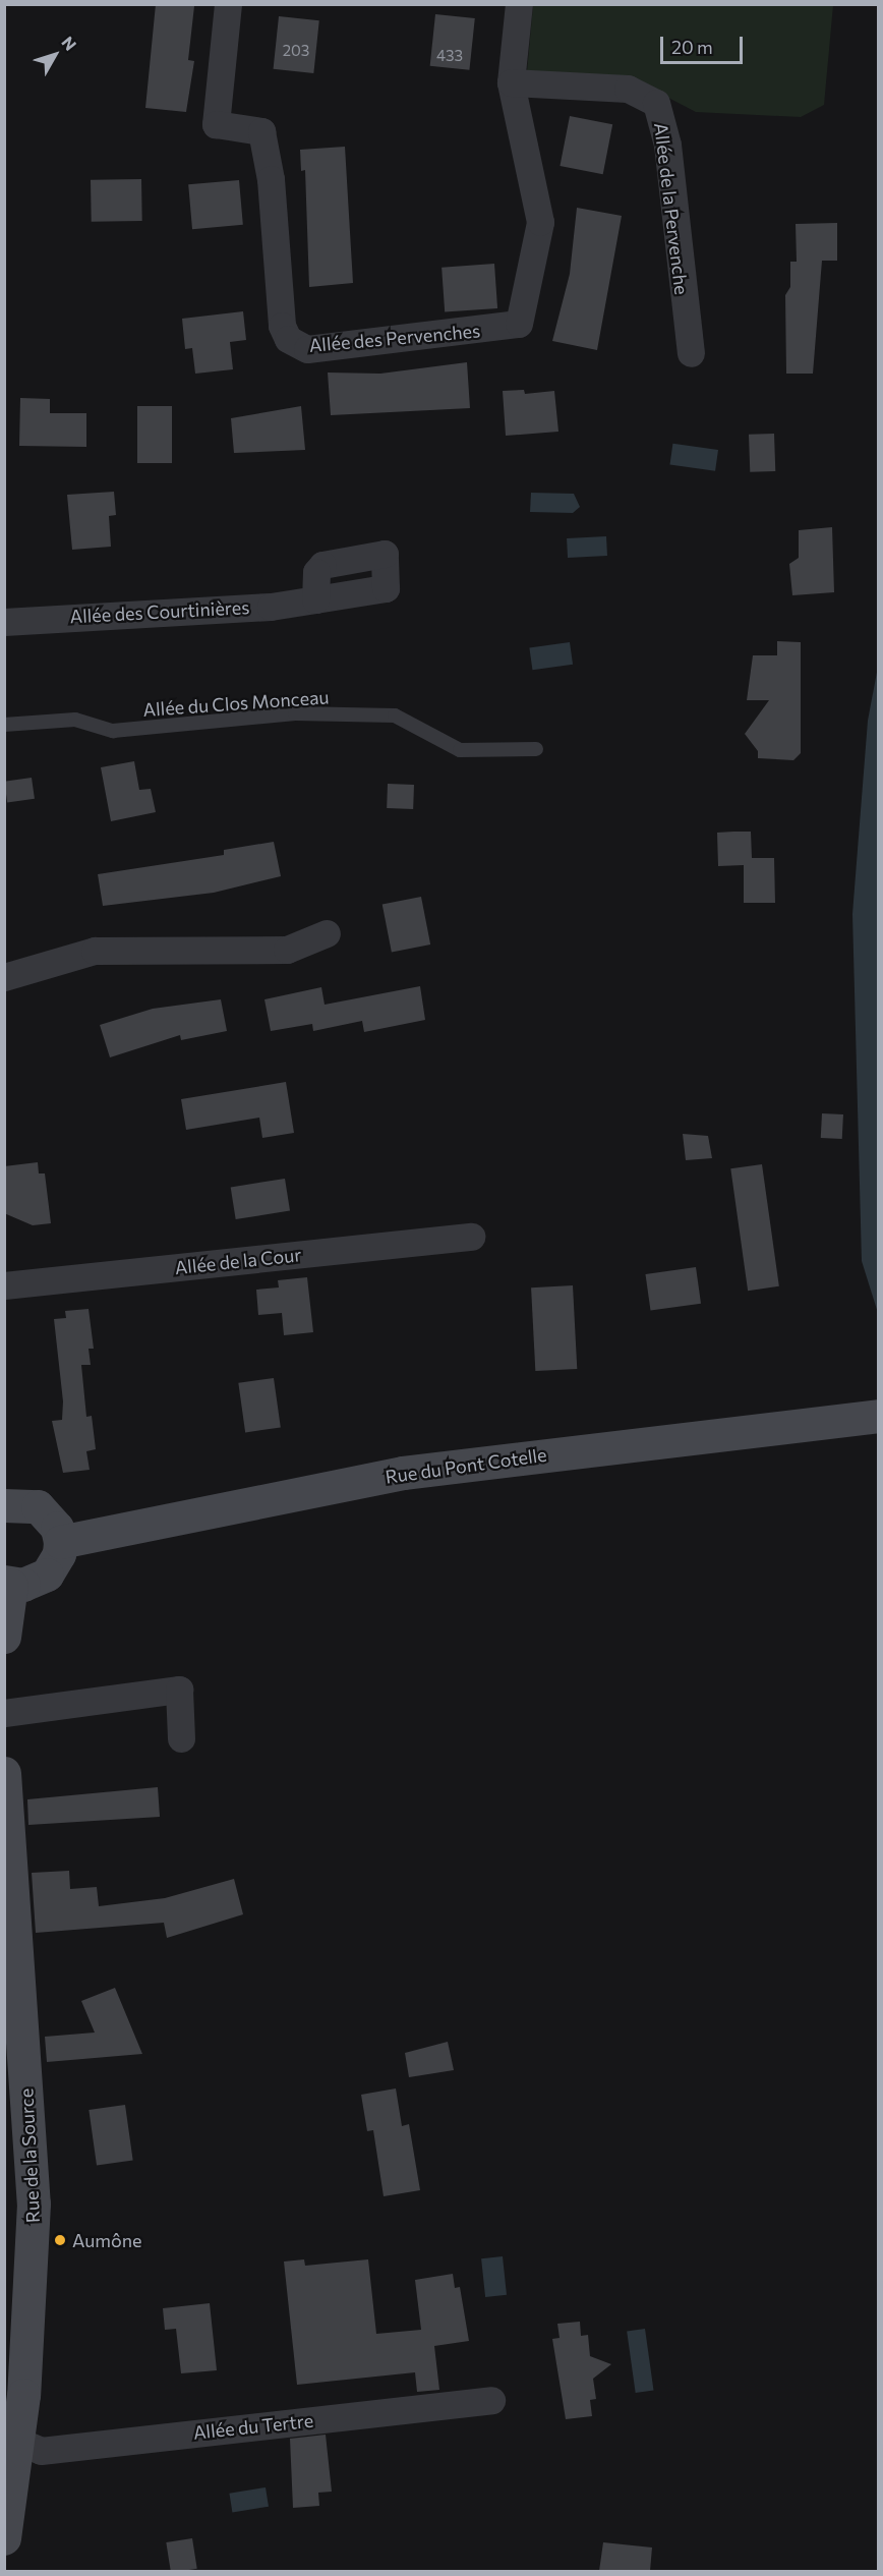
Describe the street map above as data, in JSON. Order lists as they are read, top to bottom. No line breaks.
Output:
{"streets":{"main road":["Rue du Pont Cotelle","Rue de la Source"],"street":["Allée de la Pervenche","Allée des Pervenches","Allée des Courtinières","Allée de la Cour","Allée du Tertre"],"lane":["Allée du Clos Monceau"]},"crossings":[["Allée de la Pervenche","Allée des Pervenches"],["Rue de la Source","Allée du Tertre"]],"places":["Aumône"],"house_numbers":["203","433"],"scale_bar":"20 m","north":"top right"}
